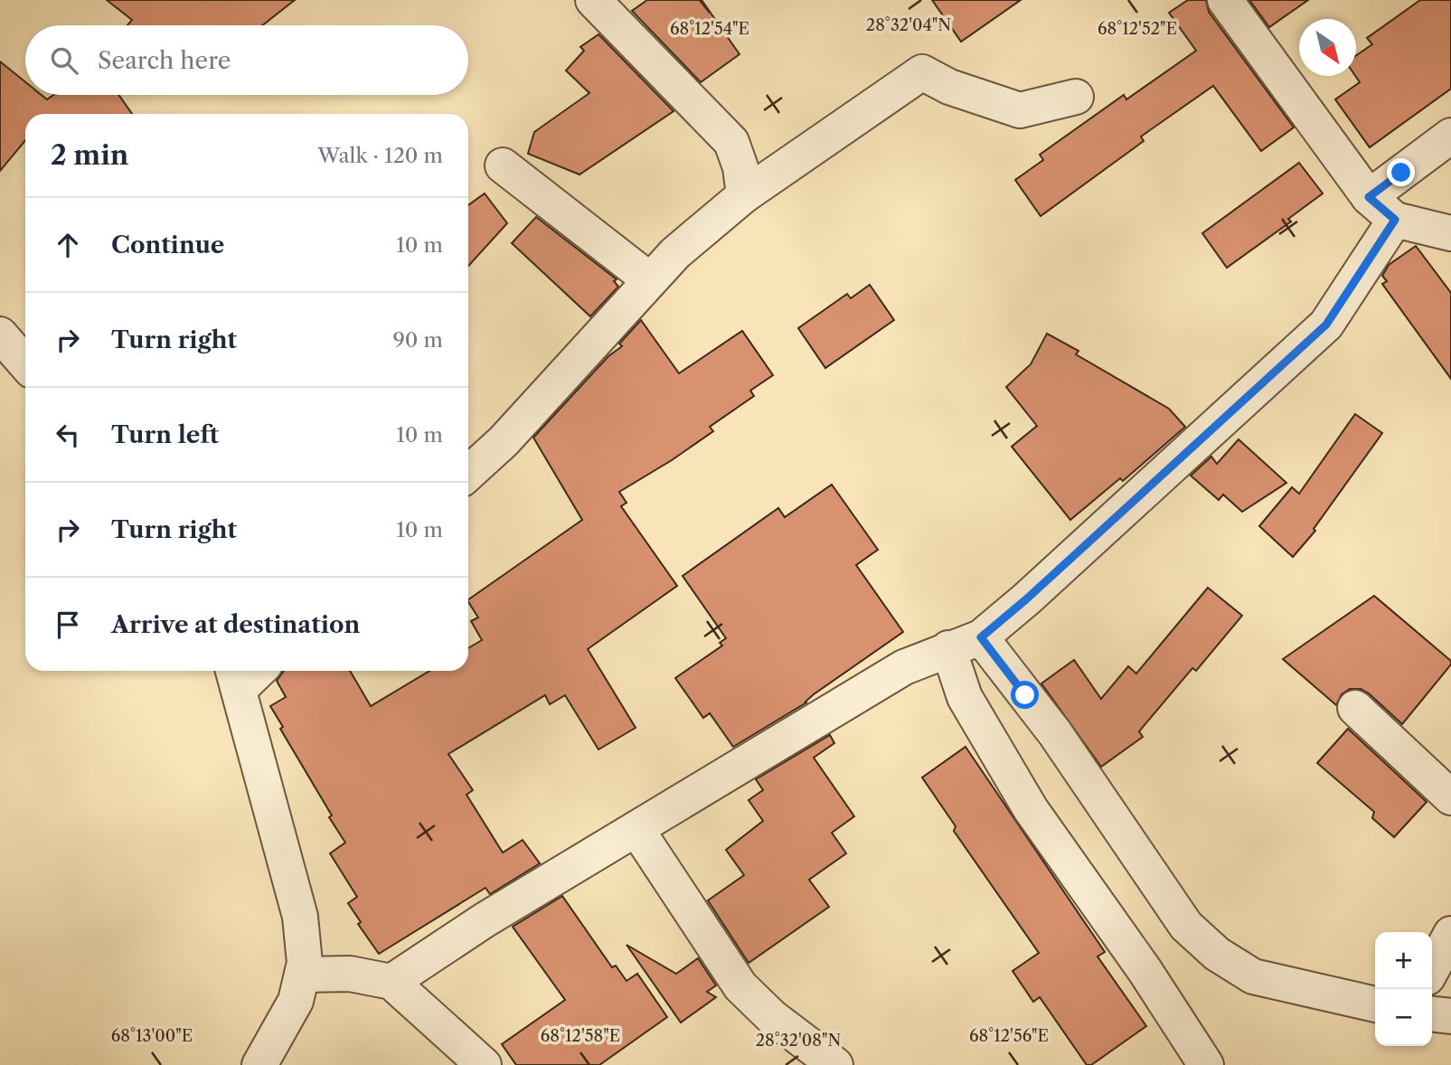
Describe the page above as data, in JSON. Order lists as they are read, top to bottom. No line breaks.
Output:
{"north":"bottom right","page":{"search":"Search here","heading":["2 min","Walk · 120 m"],"list":[["Continue","10 m"],["Turn right","90 m"],["Turn left","10 m"],["Turn right","10 m"],"Arrive at destination"],"map_buttons":["+","−"]},"coordinates":["28°32'04\"N","68°12'54\"E","68°12'52\"E","68°13'00\"E","68°12'58\"E","68°12'56\"E","28°32'08\"N"]}
